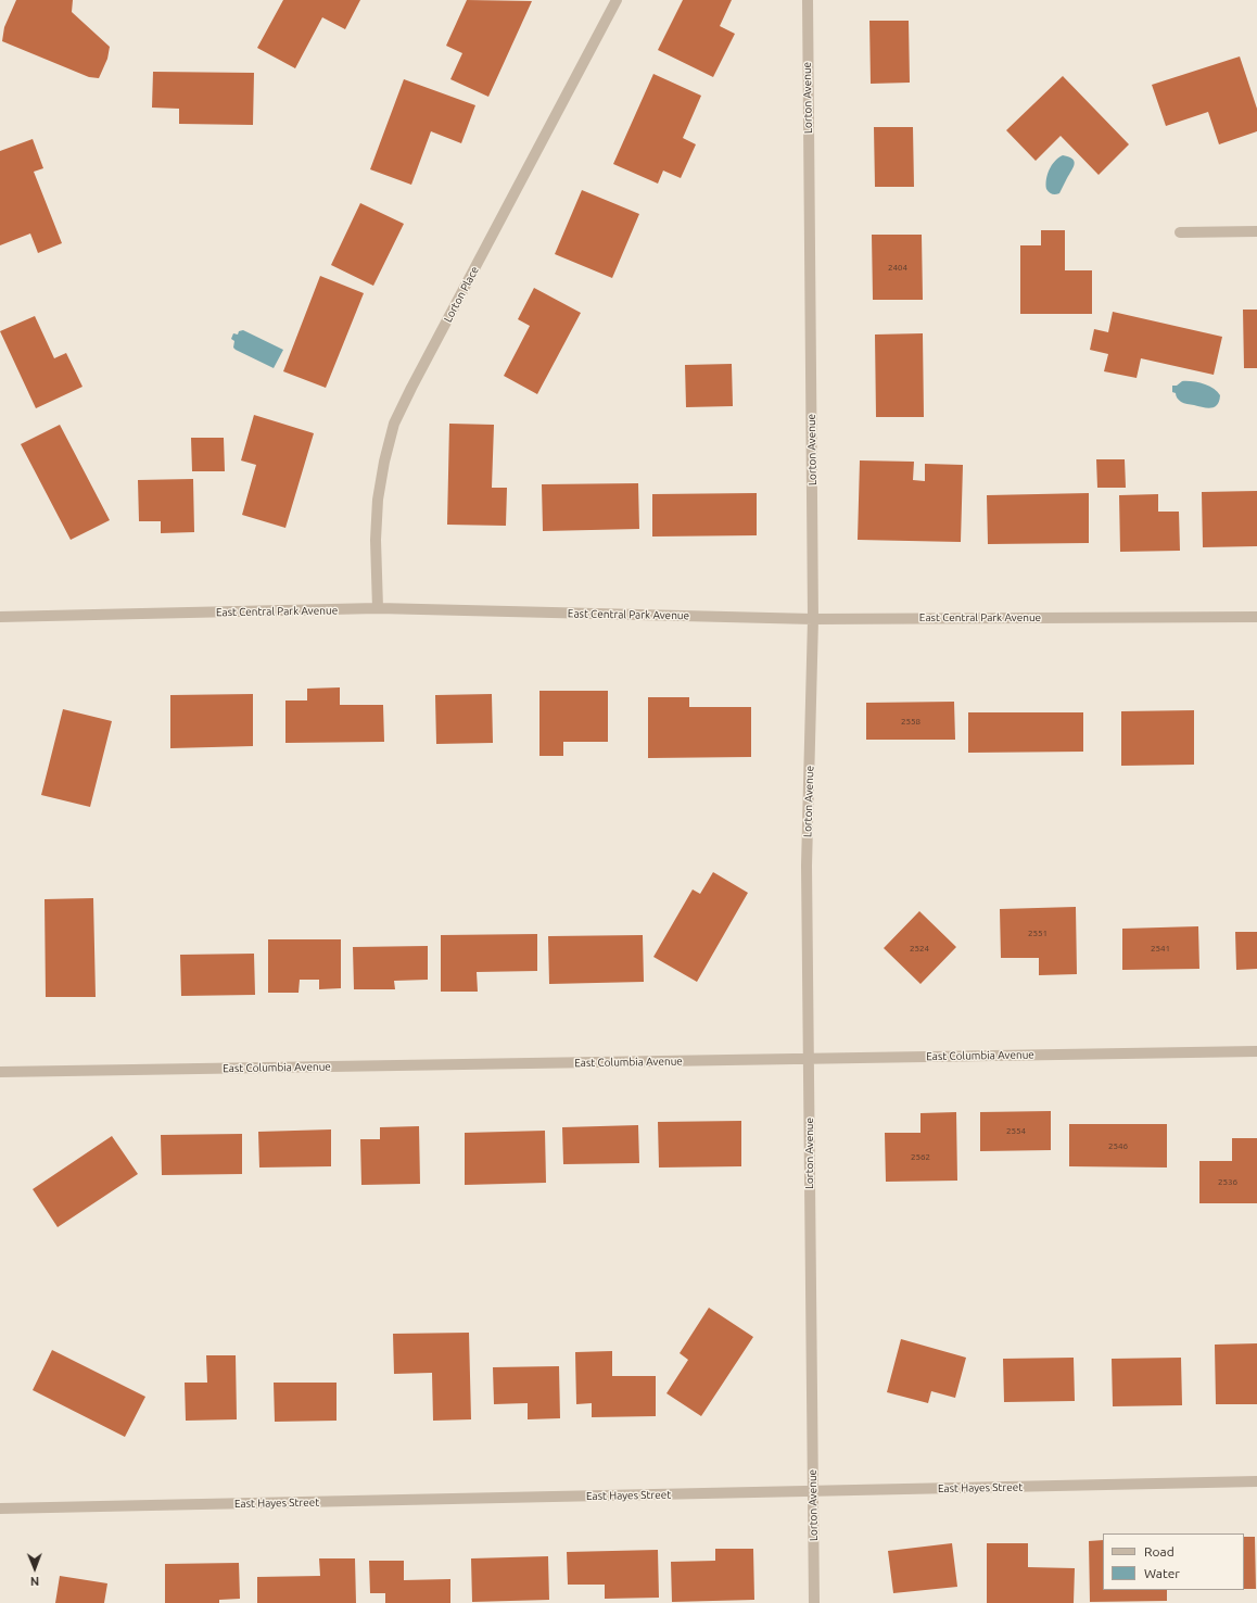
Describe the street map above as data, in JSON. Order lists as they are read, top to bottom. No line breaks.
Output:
{"streets":{"street":["Lorton Avenue","Lorton Place","East Central Park Avenue","East Columbia Avenue","East Hayes Street"]},"crossings":[["Lorton Avenue","East Central Park Avenue"],["Lorton Avenue","East Columbia Avenue"],["Lorton Avenue","East Hayes Street"],["Lorton Place","East Central Park Avenue"]],"house_numbers":["2404","2558","2551","2524","2541","2554","2546","2562","2536"],"legend":["Road","Water"],"north":"bottom"}
